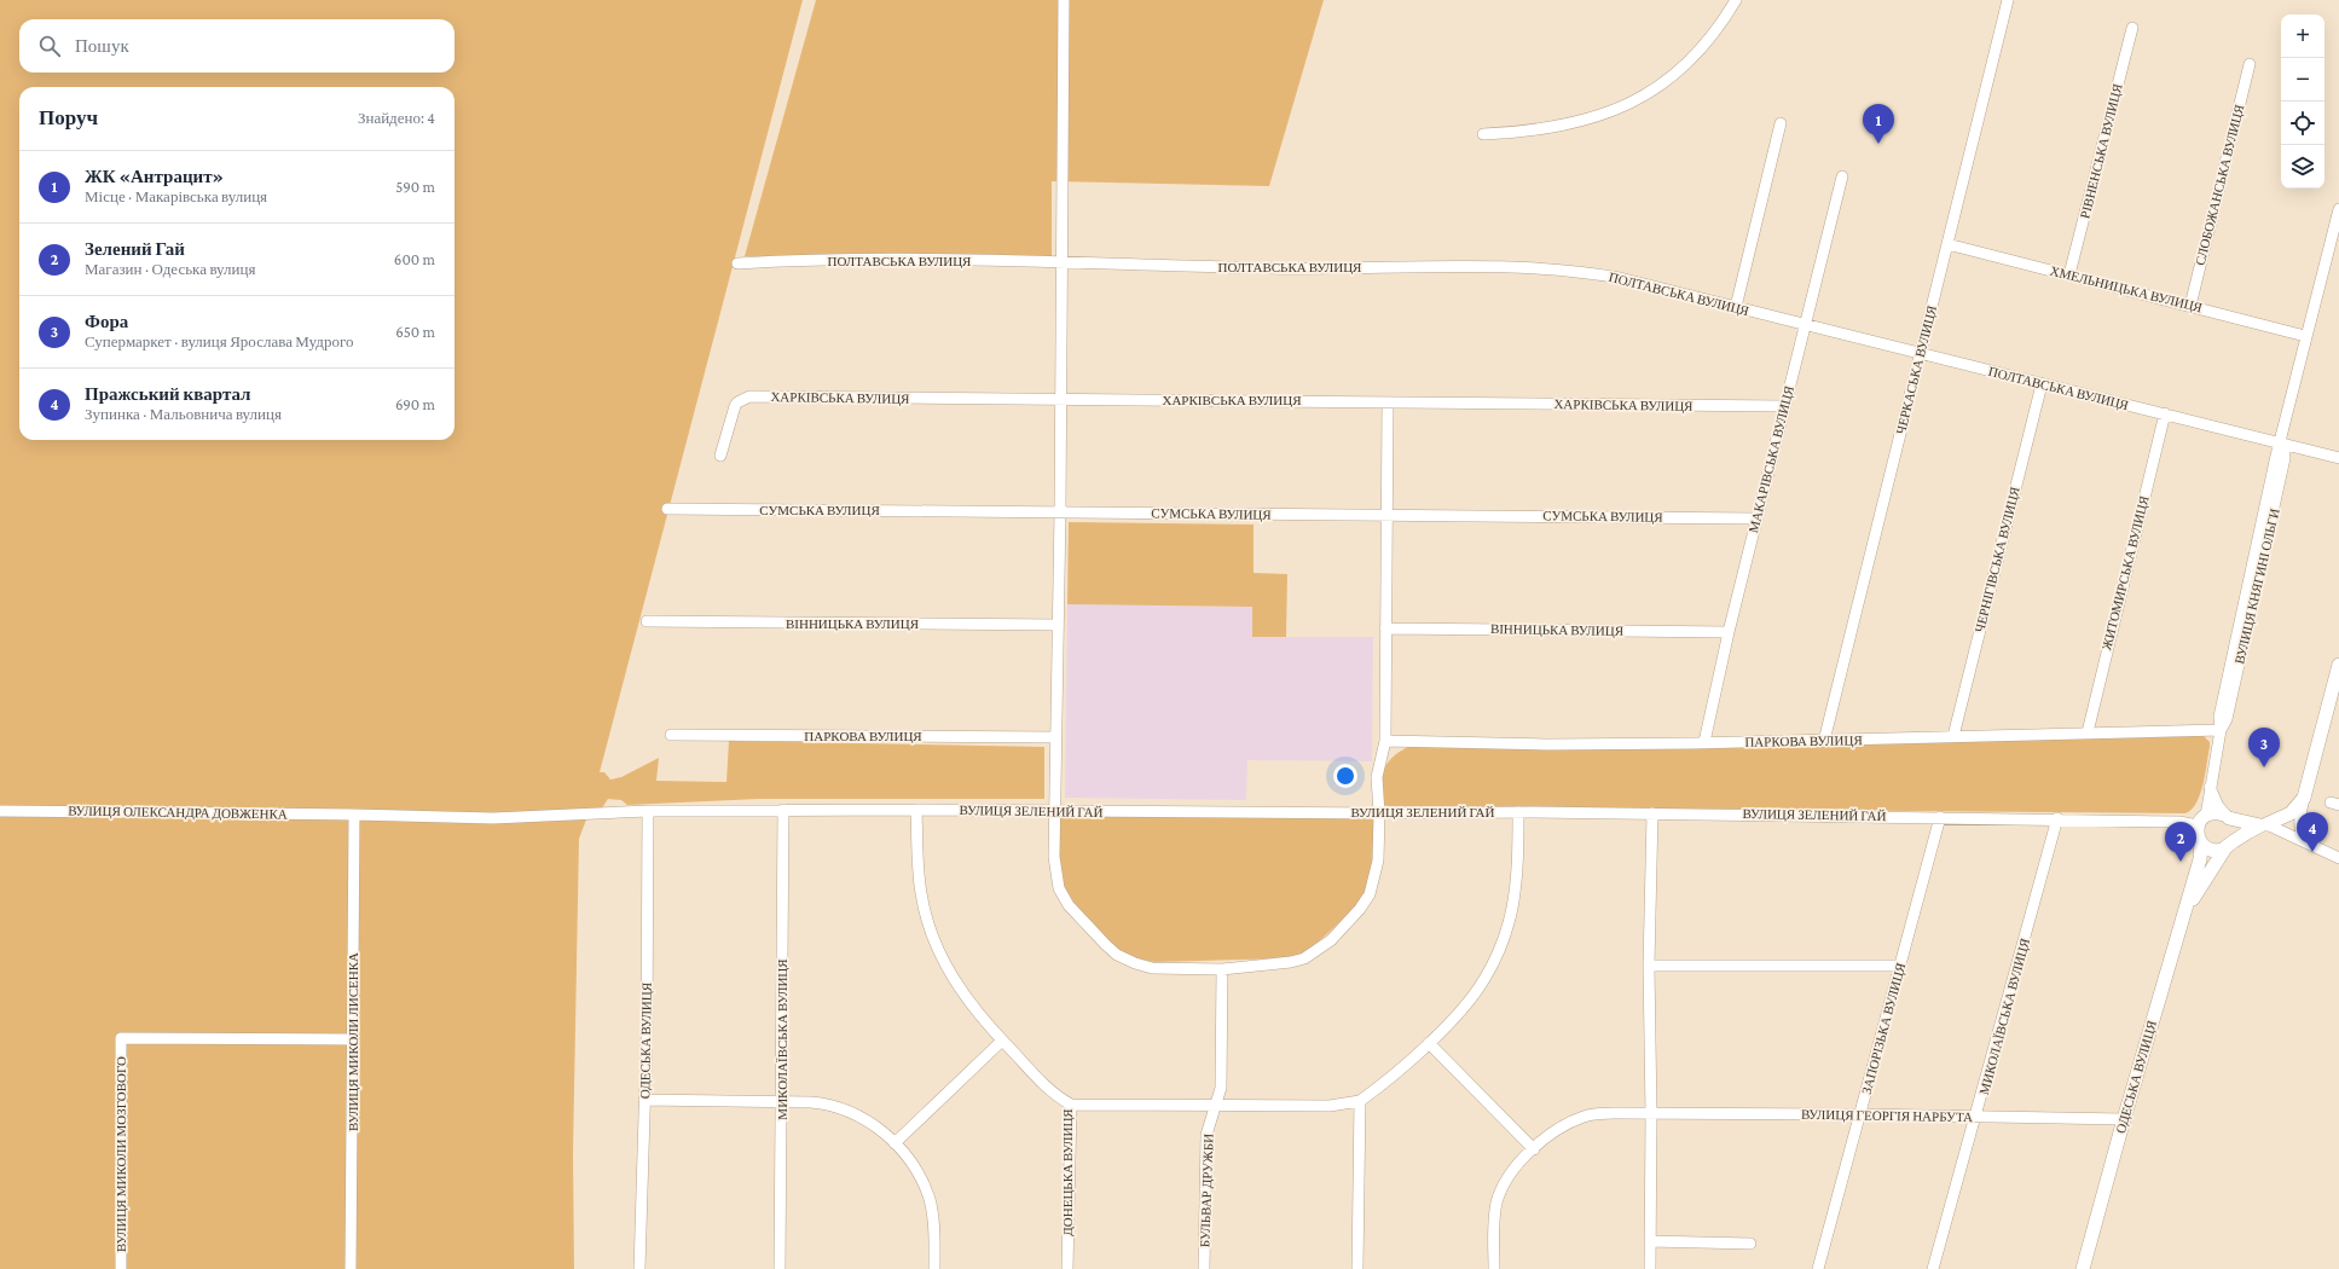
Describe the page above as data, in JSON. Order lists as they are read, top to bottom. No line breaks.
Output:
{"streets":{"main road":["ОДЕСЬКА ВУЛИЦЯ"],"street":["РІВНЕНСЬКА ВУЛИЦЯ","СЛОБОЖАНСЬКА ВУЛИЦЯ","ПОЛТАВСЬКА ВУЛИЦЯ","ХМЕЛЬНИЦЬКА ВУЛИЦЯ","ЧЕРКАСЬКА ВУЛИЦЯ","ХАРКІВСЬКА ВУЛИЦЯ","МАКАРІВСЬКА ВУЛИЦЯ","СУМСЬКА ВУЛИЦЯ","ЧЕРНІГІВСЬКА ВУЛИЦЯ","ЖИТОМИРСЬКА ВУЛИЦЯ","ВУЛИЦЯ КНЯГИНІ ОЛЬГИ","ВІННИЦЬКА ВУЛИЦЯ","ПАРКОВА ВУЛИЦЯ","ВУЛИЦЯ ЗЕЛЕНИЙ ГАЙ","ВУЛИЦЯ ОЛЕКСАНДРА ДОВЖЕНКА","МИКОЛАЇВСЬКА ВУЛИЦЯ","ЗАПОРІЗЬКА ВУЛИЦЯ","ВУЛИЦЯ МИКОЛИ ЛИСЕНКА","ВУЛИЦЯ ГЕОРГІЯ НАРБУТА","ВУЛИЦЯ МИКОЛИ МОЗГОВОГО","ДОНЕЦЬКА ВУЛИЦЯ","БУЛЬВАР ДРУЖБИ"]},"crossings":[["РІВНЕНСЬКА ВУЛИЦЯ","ХМЕЛЬНИЦЬКА ВУЛИЦЯ"],["СЛОБОЖАНСЬКА ВУЛИЦЯ","ХМЕЛЬНИЦЬКА ВУЛИЦЯ"],["ПОЛТАВСЬКА ВУЛИЦЯ","ЧЕРКАСЬКА ВУЛИЦЯ"],["ПОЛТАВСЬКА ВУЛИЦЯ","МАКАРІВСЬКА ВУЛИЦЯ"],["ПОЛТАВСЬКА ВУЛИЦЯ","ЧЕРНІГІВСЬКА ВУЛИЦЯ"],["ПОЛТАВСЬКА ВУЛИЦЯ","ЖИТОМИРСЬКА ВУЛИЦЯ"],["ПОЛТАВСЬКА ВУЛИЦЯ","ВУЛИЦЯ КНЯГИНІ ОЛЬГИ"],["ХМЕЛЬНИЦЬКА ВУЛИЦЯ","ЧЕРКАСЬКА ВУЛИЦЯ"],["ХМЕЛЬНИЦЬКА ВУЛИЦЯ","ВУЛИЦЯ КНЯГИНІ ОЛЬГИ"],["ЧЕРКАСЬКА ВУЛИЦЯ","ПАРКОВА ВУЛИЦЯ"],["ХАРКІВСЬКА ВУЛИЦЯ","МАКАРІВСЬКА ВУЛИЦЯ"],["МАКАРІВСЬКА ВУЛИЦЯ","СУМСЬКА ВУЛИЦЯ"],["МАКАРІВСЬКА ВУЛИЦЯ","ВІННИЦЬКА ВУЛИЦЯ"],["МАКАРІВСЬКА ВУЛИЦЯ","ПАРКОВА ВУЛИЦЯ"],["ЧЕРНІГІВСЬКА ВУЛИЦЯ","ПАРКОВА ВУЛИЦЯ"],["ЖИТОМИРСЬКА ВУЛИЦЯ","ПАРКОВА ВУЛИЦЯ"],["ВУЛИЦЯ КНЯГИНІ ОЛЬГИ","ПАРКОВА ВУЛИЦЯ"],["ВУЛИЦЯ КНЯГИНІ ОЛЬГИ","ВУЛИЦЯ ЗЕЛЕНИЙ ГАЙ"],["ВУЛИЦЯ КНЯГИНІ ОЛЬГИ","ОДЕСЬКА ВУЛИЦЯ"],["ВУЛИЦЯ ЗЕЛЕНИЙ ГАЙ","ВУЛИЦЯ ОЛЕКСАНДРА ДОВЖЕНКА"],["ВУЛИЦЯ ЗЕЛЕНИЙ ГАЙ","МИКОЛАЇВСЬКА ВУЛИЦЯ"],["ВУЛИЦЯ ЗЕЛЕНИЙ ГАЙ","ЗАПОРІЗЬКА ВУЛИЦЯ"],["ВУЛИЦЯ ЗЕЛЕНИЙ ГАЙ","ОДЕСЬКА ВУЛИЦЯ"],["ВУЛИЦЯ ЗЕЛЕНИЙ ГАЙ","ДОНЕЦЬКА ВУЛИЦЯ"],["ВУЛИЦЯ ОЛЕКСАНДРА ДОВЖЕНКА","ОДЕСЬКА ВУЛИЦЯ"],["ВУЛИЦЯ ОЛЕКСАНДРА ДОВЖЕНКА","ВУЛИЦЯ МИКОЛИ ЛИСЕНКА"],["МИКОЛАЇВСЬКА ВУЛИЦЯ","ВУЛИЦЯ ГЕОРГІЯ НАРБУТА"],["ЗАПОРІЗЬКА ВУЛИЦЯ","ВУЛИЦЯ ГЕОРГІЯ НАРБУТА"],["ОДЕСЬКА ВУЛИЦЯ","ВУЛИЦЯ ГЕОРГІЯ НАРБУТА"],["ВУЛИЦЯ МИКОЛИ ЛИСЕНКА","ВУЛИЦЯ МИКОЛИ МОЗГОВОГО"]],"page":{"map_buttons":["+","−"],"search":"Пошук","heading":["Поруч","Знайдено: 4"],"pins":["1","3","4","2"],"list":[{"mark":"1","name":"ЖК «Антрацит»","note":"Місце · Макарівська вулиця","value":"590 m"},{"mark":"2","name":"Зелений Гай","note":"Магазин · Одеська вулиця","value":"600 m"},{"mark":"3","name":"Фора","note":"Супермаркет · вулиця Ярослава Мудрого","value":"650 m"},{"mark":"4","name":"Пражський квартал","note":"Зупинка · Мальовнича вулиця","value":"690 m"}]}}
